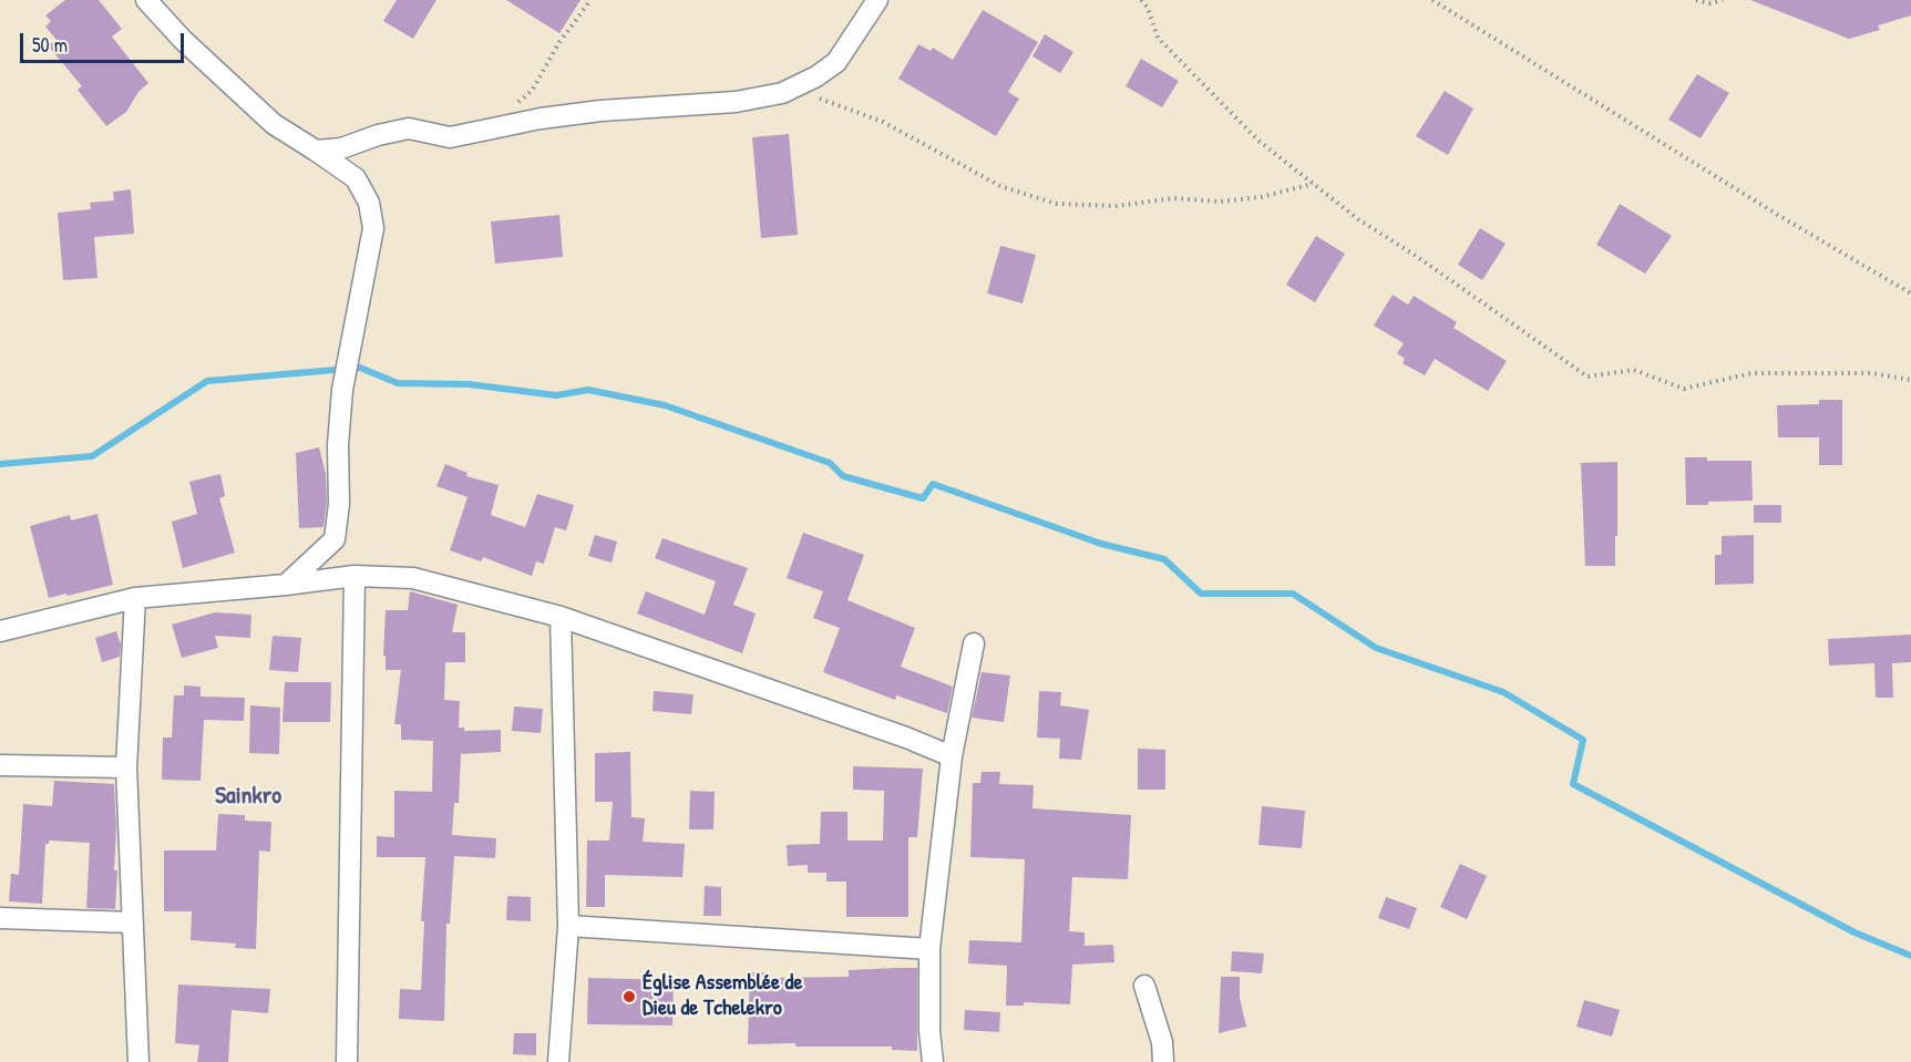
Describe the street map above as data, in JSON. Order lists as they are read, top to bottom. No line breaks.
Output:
{"districts":["Sainkro"],"places":["Église Assemblée de Dieu de Tchelekro"],"scale_bar":"50 m"}
